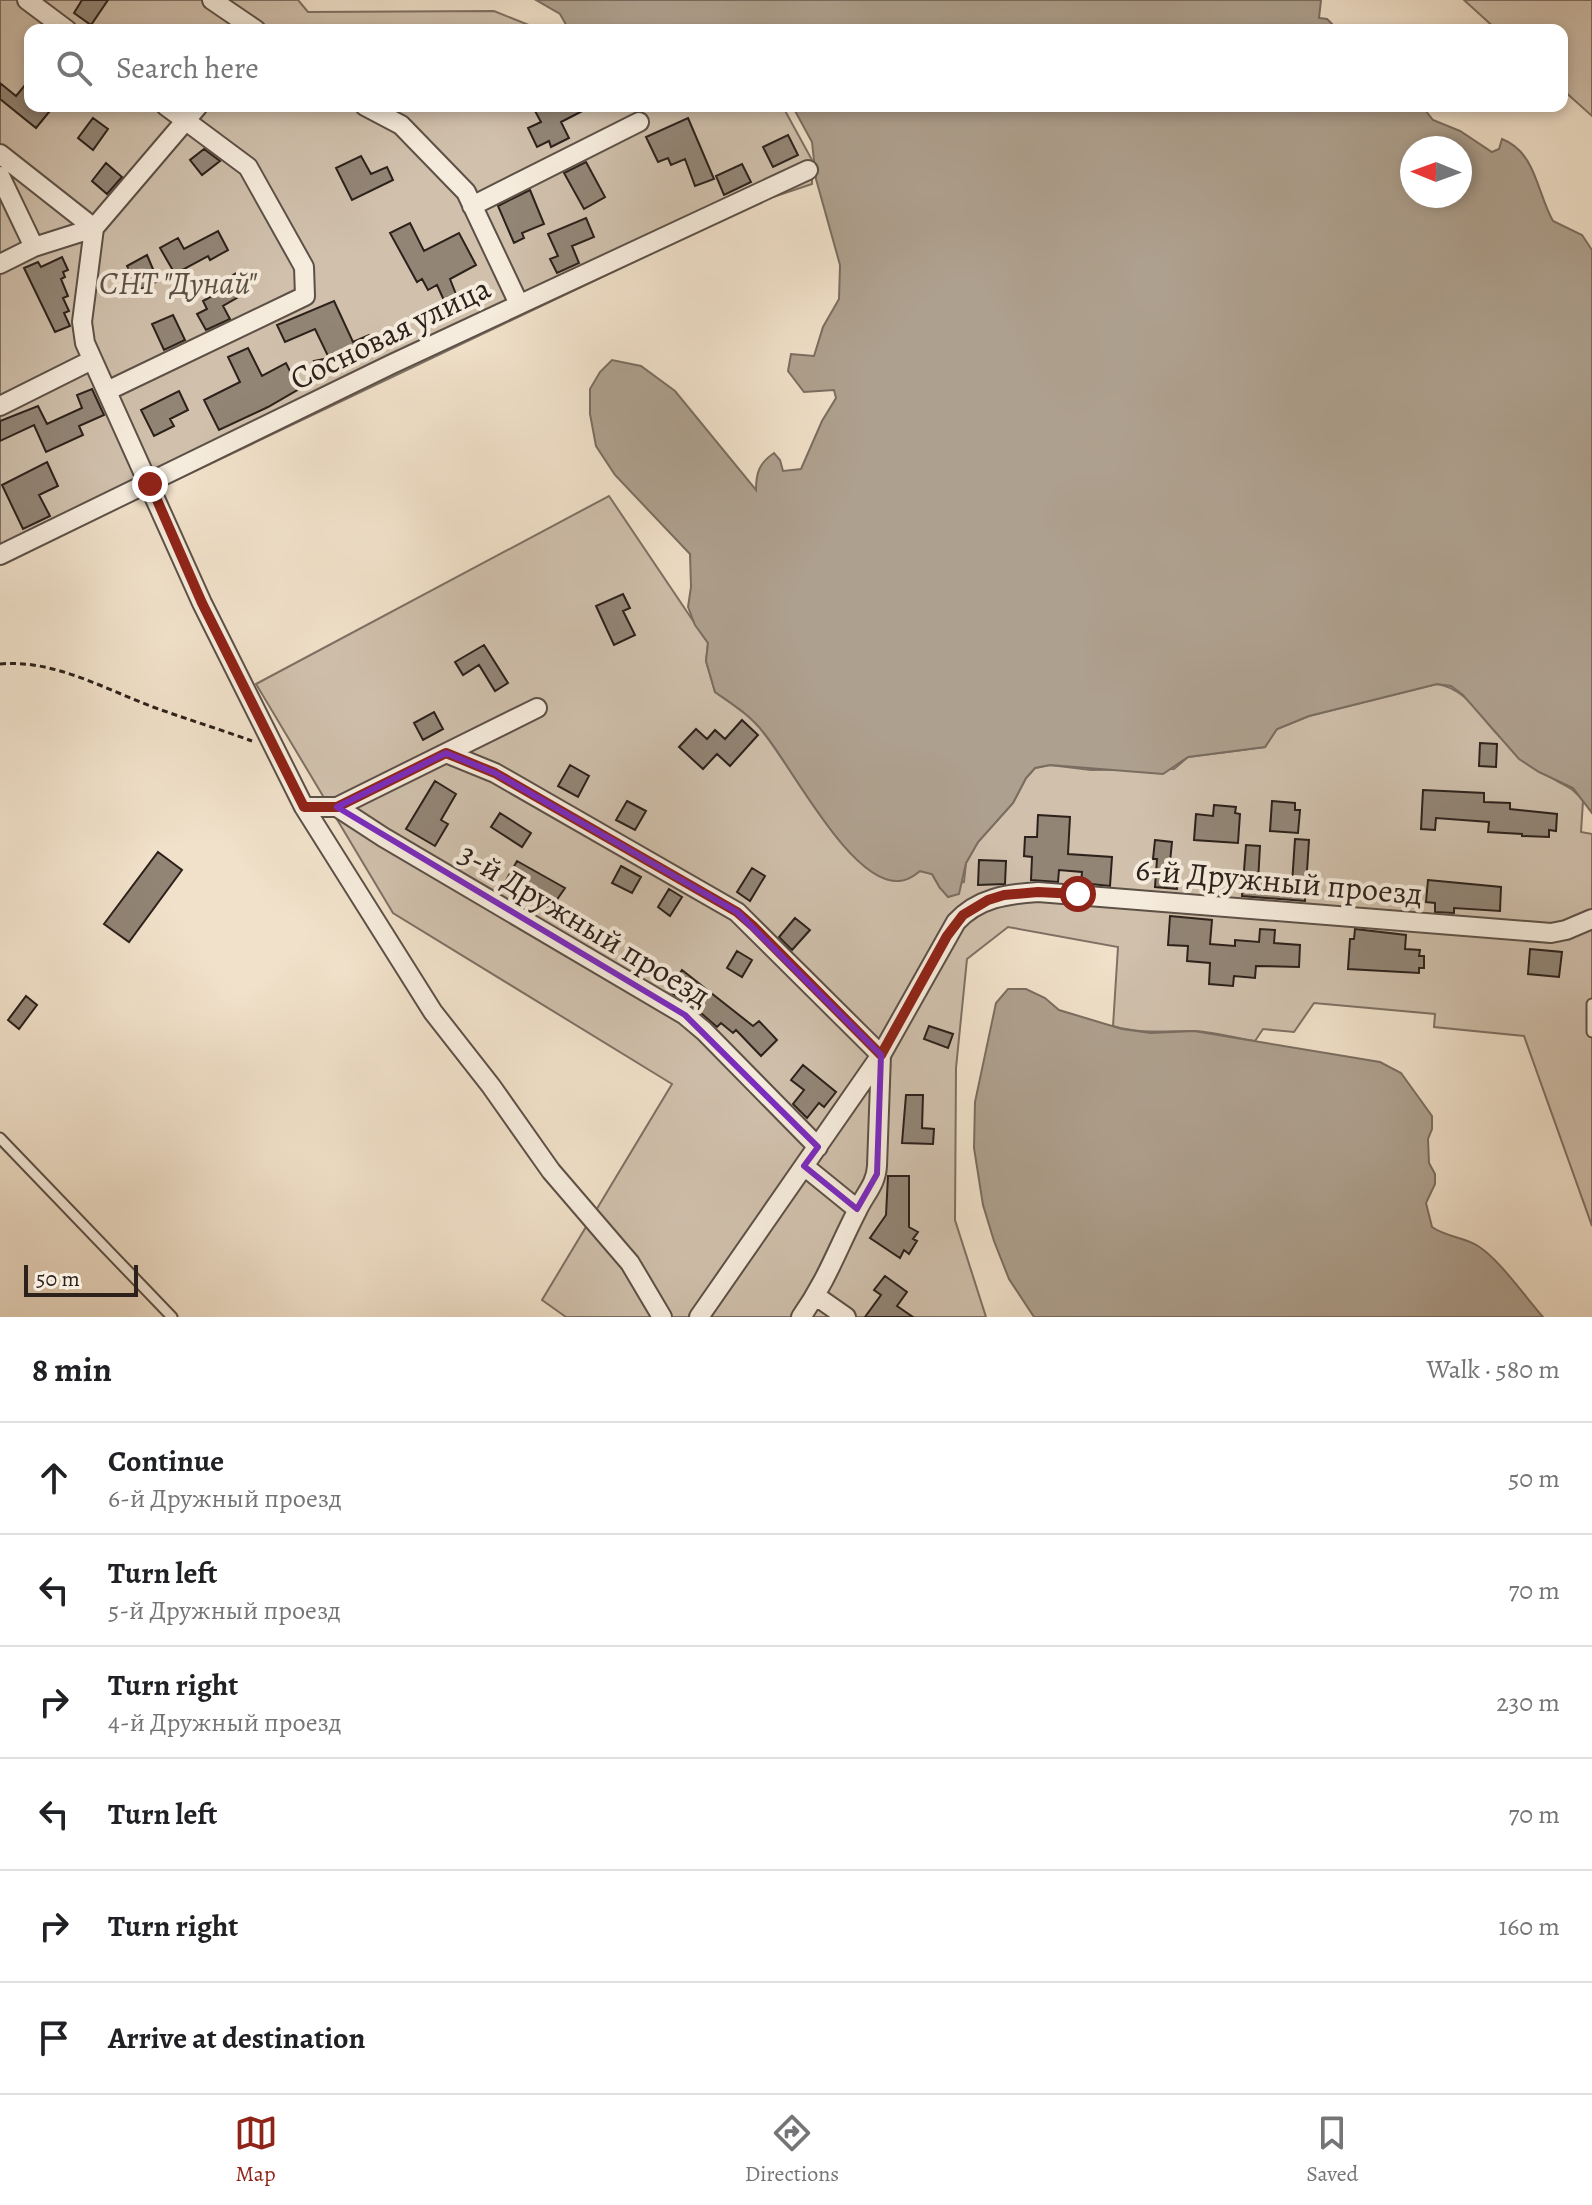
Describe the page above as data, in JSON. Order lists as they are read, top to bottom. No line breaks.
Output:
{"streets":{"street":["Сосновая улица","6-й Дружный проезд","3-й Дружный проезд"]},"parks":["СНТ \"Дунай\""],"scale_bar":"50 m","north":"left","page":{"search":"Search here","scale":"50 m","heading":["8 min","Walk · 580 m"],"list":[["Continue","6-й Дружный проезд","50 m"],["Turn left","5-й Дружный проезд","70 m"],["Turn right","4-й Дружный проезд","230 m"],["Turn left","70 m"],["Turn right","160 m"],"Arrive at destination"],"nav":["Map","Directions","Saved"]}}
